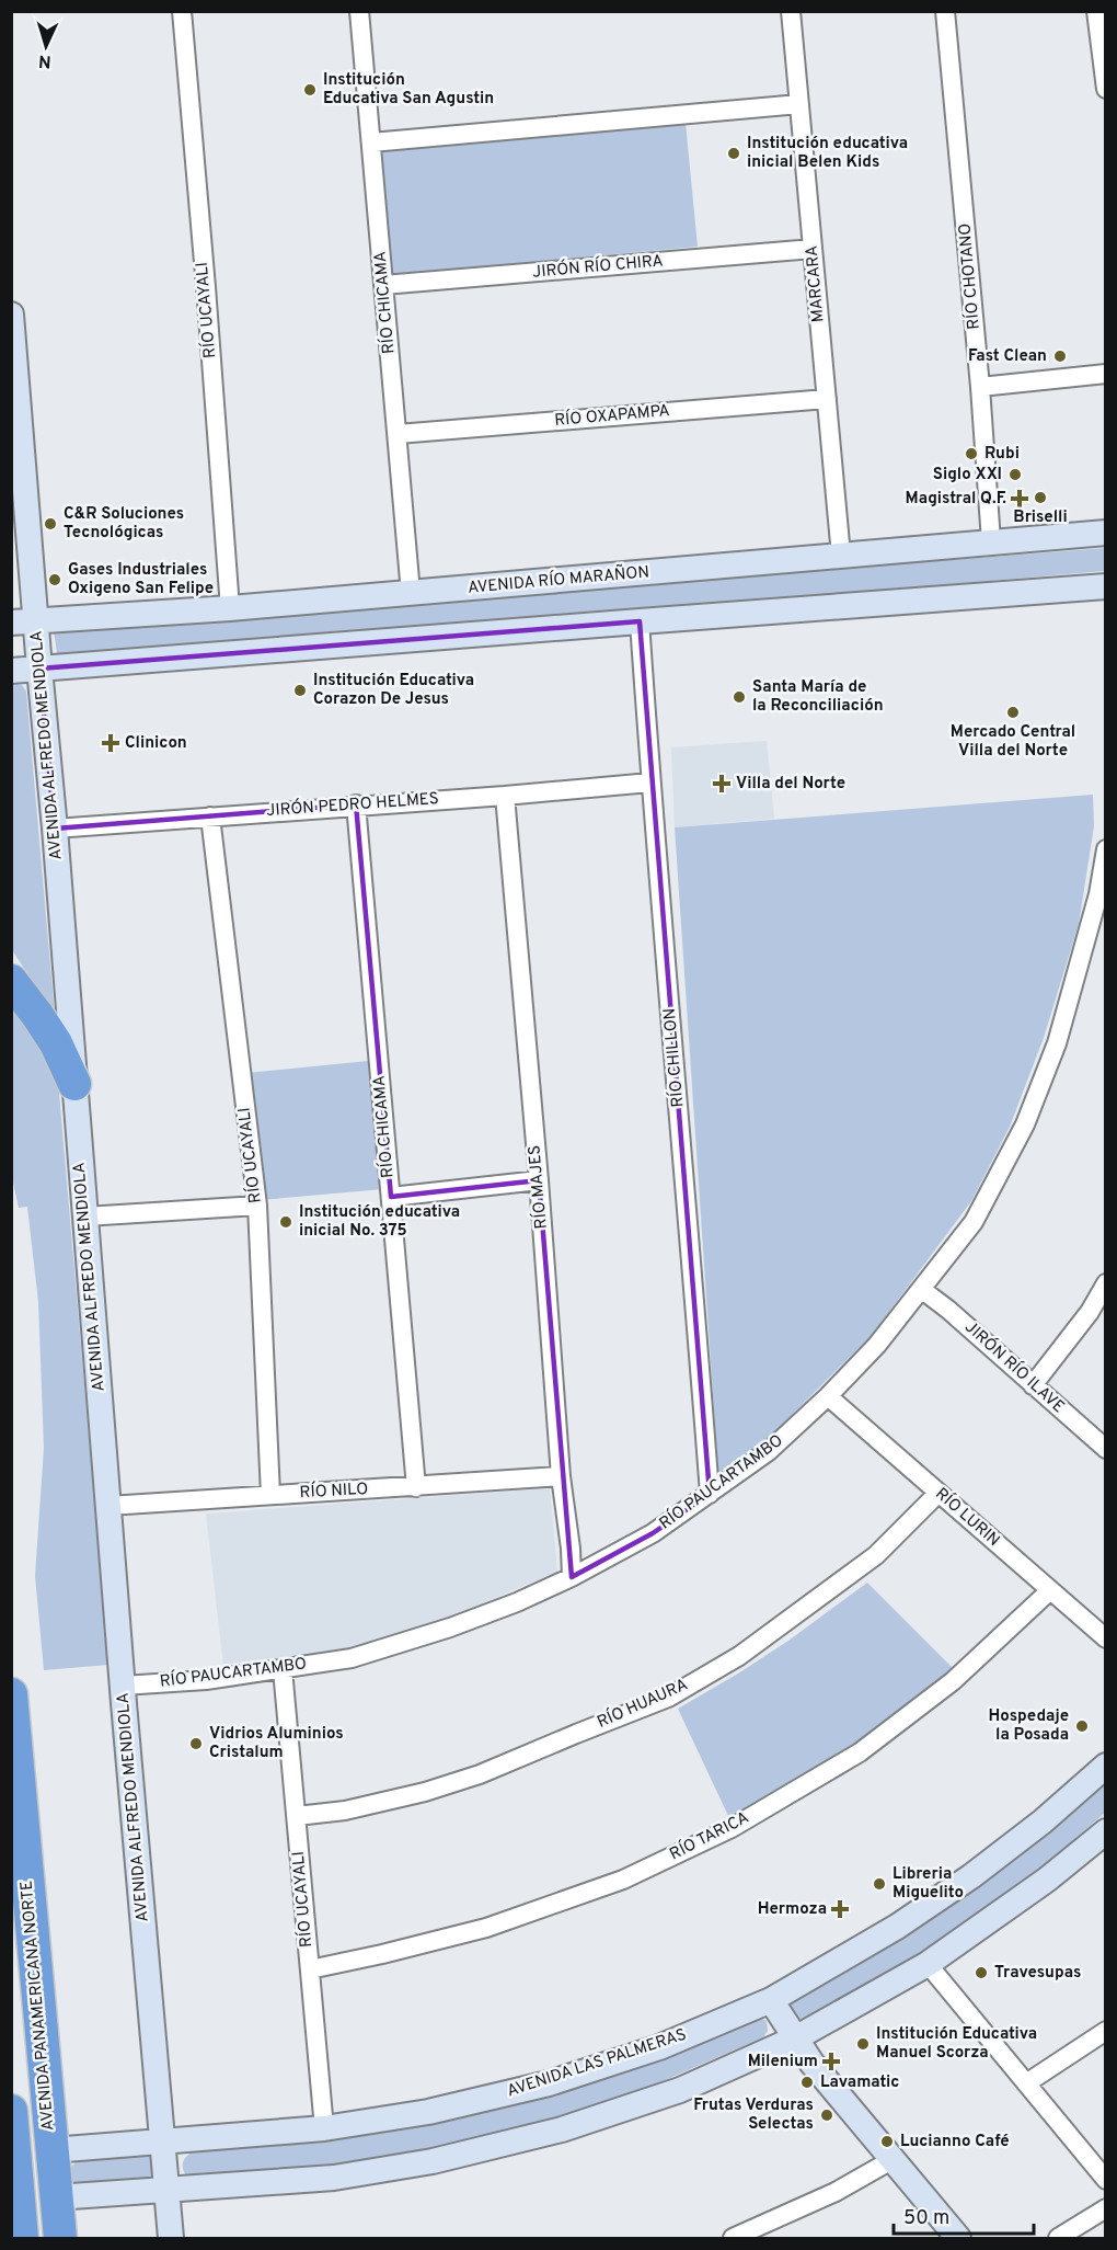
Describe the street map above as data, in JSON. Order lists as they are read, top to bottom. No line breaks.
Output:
{"streets":{"highway":["AVENIDA PANAMERICANA NORTE"],"main road":["AVENIDA RÍO MARAÑON","AVENIDA ALFREDO MENDIOLA","AVENIDA LAS PALMERAS"],"street":["JIRÓN RÍO CHIRA","RÍO CHOTANO","MARCARA","RÍO CHICAMA","RÍO UCAYALI","RÍO OXAPAMPA","JIRÓN PEDRO HELMES","RÍO CHILLON","RÍO MAJES","JIRÓN RÍO ILAVE","RÍO PAUCARTAMBO","RÍO NILO","RÍO LURIN","RÍO HUAURA","RÍO TARICA"]},"crossings":[["JIRÓN RÍO CHIRA","MARCARA"],["JIRÓN RÍO CHIRA","RÍO CHICAMA"],["RÍO CHOTANO","AVENIDA RÍO MARAÑON"],["MARCARA","RÍO OXAPAMPA"],["MARCARA","AVENIDA RÍO MARAÑON"],["RÍO CHICAMA","RÍO OXAPAMPA"],["RÍO CHICAMA","AVENIDA RÍO MARAÑON"],["RÍO CHICAMA","JIRÓN PEDRO HELMES"],["RÍO CHICAMA","RÍO NILO"],["RÍO UCAYALI","AVENIDA RÍO MARAÑON"],["RÍO UCAYALI","JIRÓN PEDRO HELMES"],["RÍO UCAYALI","RÍO PAUCARTAMBO"],["RÍO UCAYALI","RÍO NILO"],["RÍO UCAYALI","RÍO HUAURA"],["RÍO UCAYALI","RÍO TARICA"],["RÍO UCAYALI","AVENIDA LAS PALMERAS"],["AVENIDA RÍO MARAÑON","AVENIDA ALFREDO MENDIOLA"],["AVENIDA ALFREDO MENDIOLA","JIRÓN PEDRO HELMES"],["AVENIDA ALFREDO MENDIOLA","RÍO PAUCARTAMBO"],["AVENIDA ALFREDO MENDIOLA","RÍO NILO"],["AVENIDA ALFREDO MENDIOLA","AVENIDA LAS PALMERAS"],["JIRÓN PEDRO HELMES","RÍO CHILLON"],["JIRÓN PEDRO HELMES","RÍO MAJES"],["RÍO CHILLON","RÍO PAUCARTAMBO"],["RÍO MAJES","RÍO PAUCARTAMBO"],["RÍO MAJES","RÍO NILO"],["JIRÓN RÍO ILAVE","RÍO PAUCARTAMBO"],["RÍO PAUCARTAMBO","RÍO LURIN"],["RÍO LURIN","RÍO HUAURA"],["RÍO LURIN","RÍO TARICA"],["AVENIDA PANAMERICANA NORTE","AVENIDA LAS PALMERAS"]],"places":{"other":["Institución Educativa San Agustin","Institución educativa inicial Belen Kids","Fast Clean","Rubi","Siglo XXI","Briselli","C&R Soluciones Tecnológicas","Gases Industriales Oxigeno San Felipe","Institución Educativa Corazon De Jesus","Santa María de la Reconciliación","Mercado Central Villa del Norte","Institución educativa inicial No. 375","Hospedaje la Posada","Vidrios Aluminios Cristalum","Libreria Miguelito","Travesupas","Institución Educativa Manuel Scorza","Lavamatic","Frutas Verduras Selectas","Lucianno Café"],"health":["Magistral Q.F.","Clinicon","Villa del Norte","Hermoza","Milenium"]},"scale_bar":"50 m","north":"bottom"}
